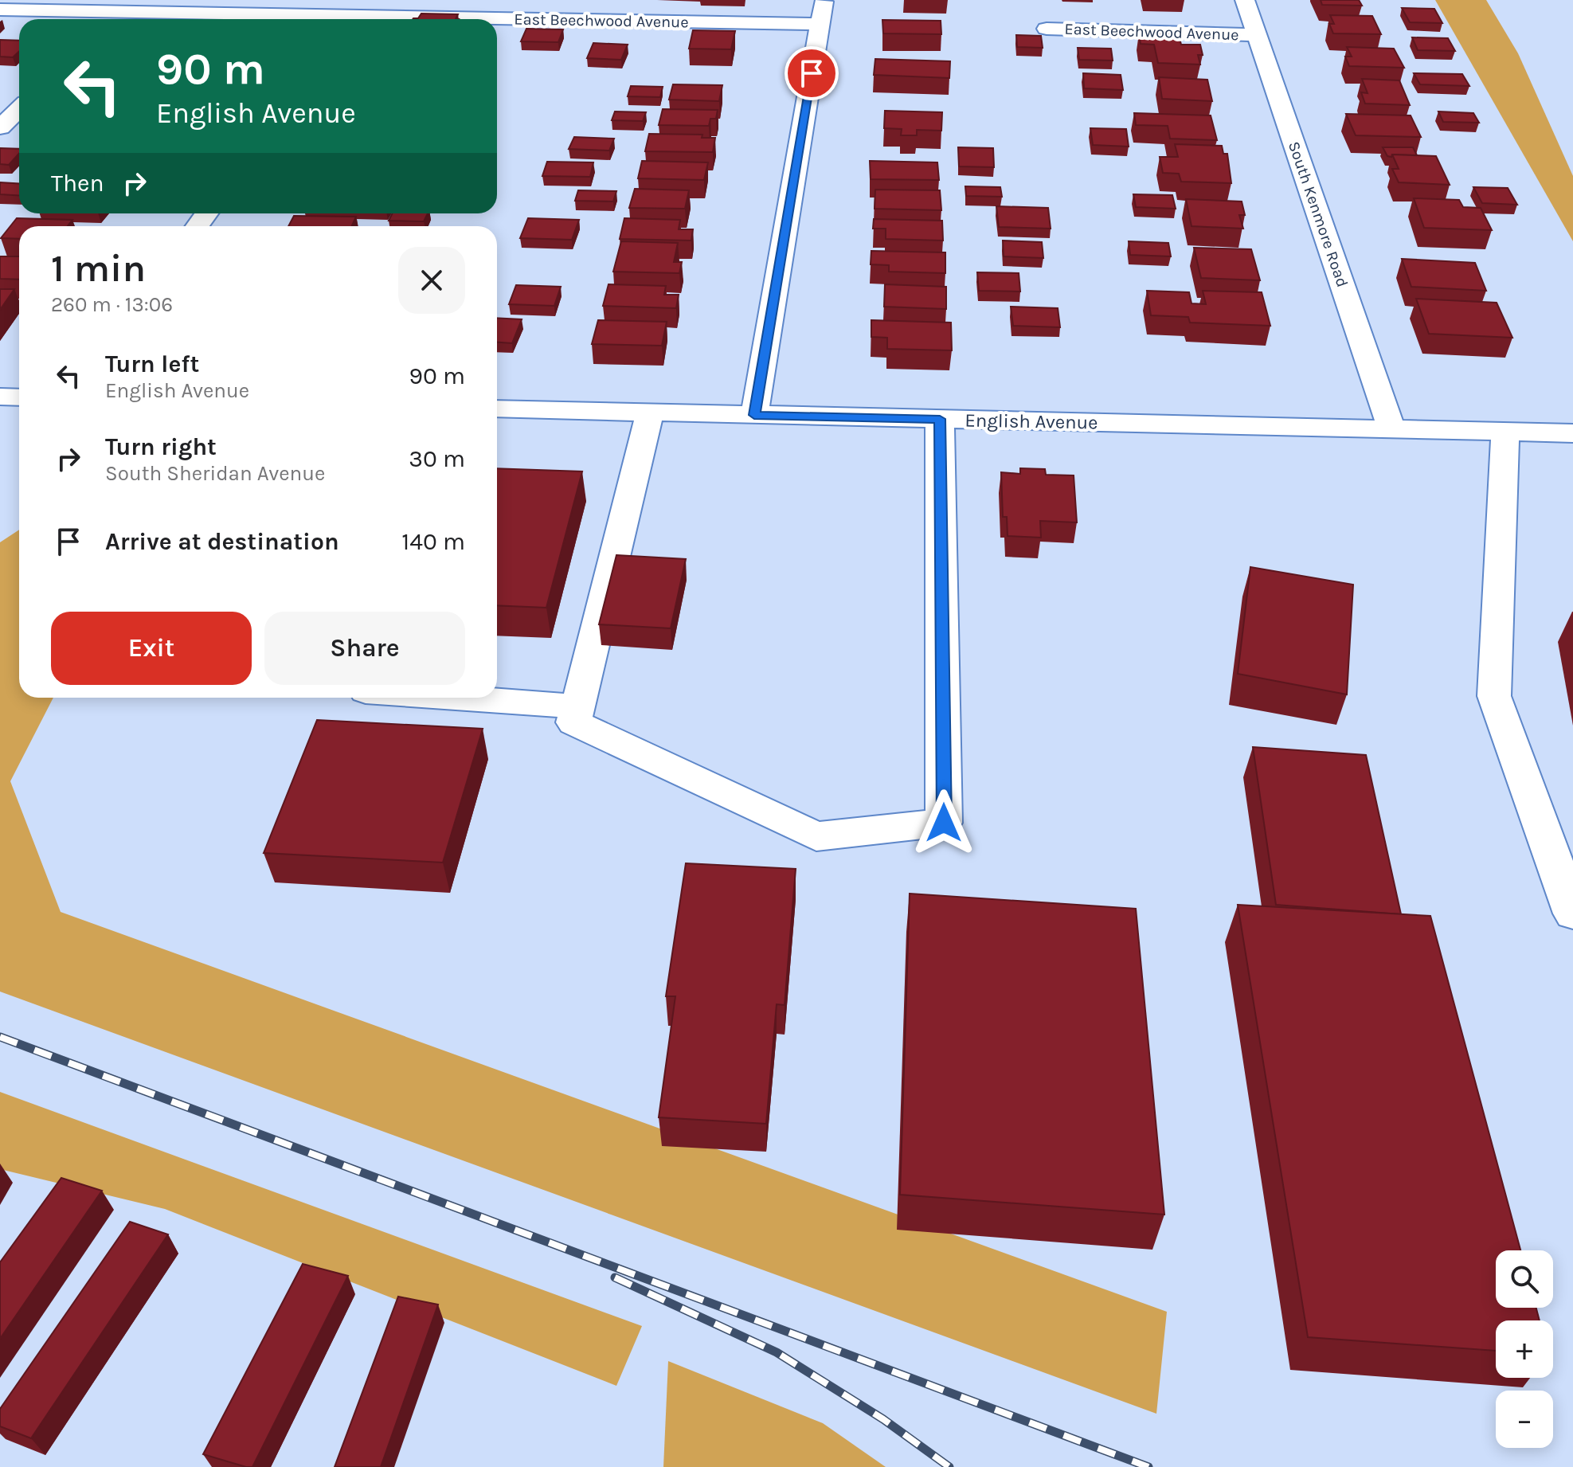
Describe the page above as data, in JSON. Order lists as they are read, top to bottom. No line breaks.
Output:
{"streets":{"street":["East Beechwood Avenue","South Kenmore Road","English Avenue"]},"crossings":[["East Beechwood Avenue","South Kenmore Road"],["South Kenmore Road","English Avenue"]],"page":{"turn":["90 m","English Avenue"],"then":"Then","heading":["1 min","260 m · 13:06"],"list":[{"name":"Turn left","note":"English Avenue","value":"90 m"},{"name":"Turn right","note":"South Sheridan Avenue","value":"30 m"},{"name":"Arrive at destination","value":"140 m"}],"buttons":["Exit","Share"],"map_buttons":["+","−"]}}
